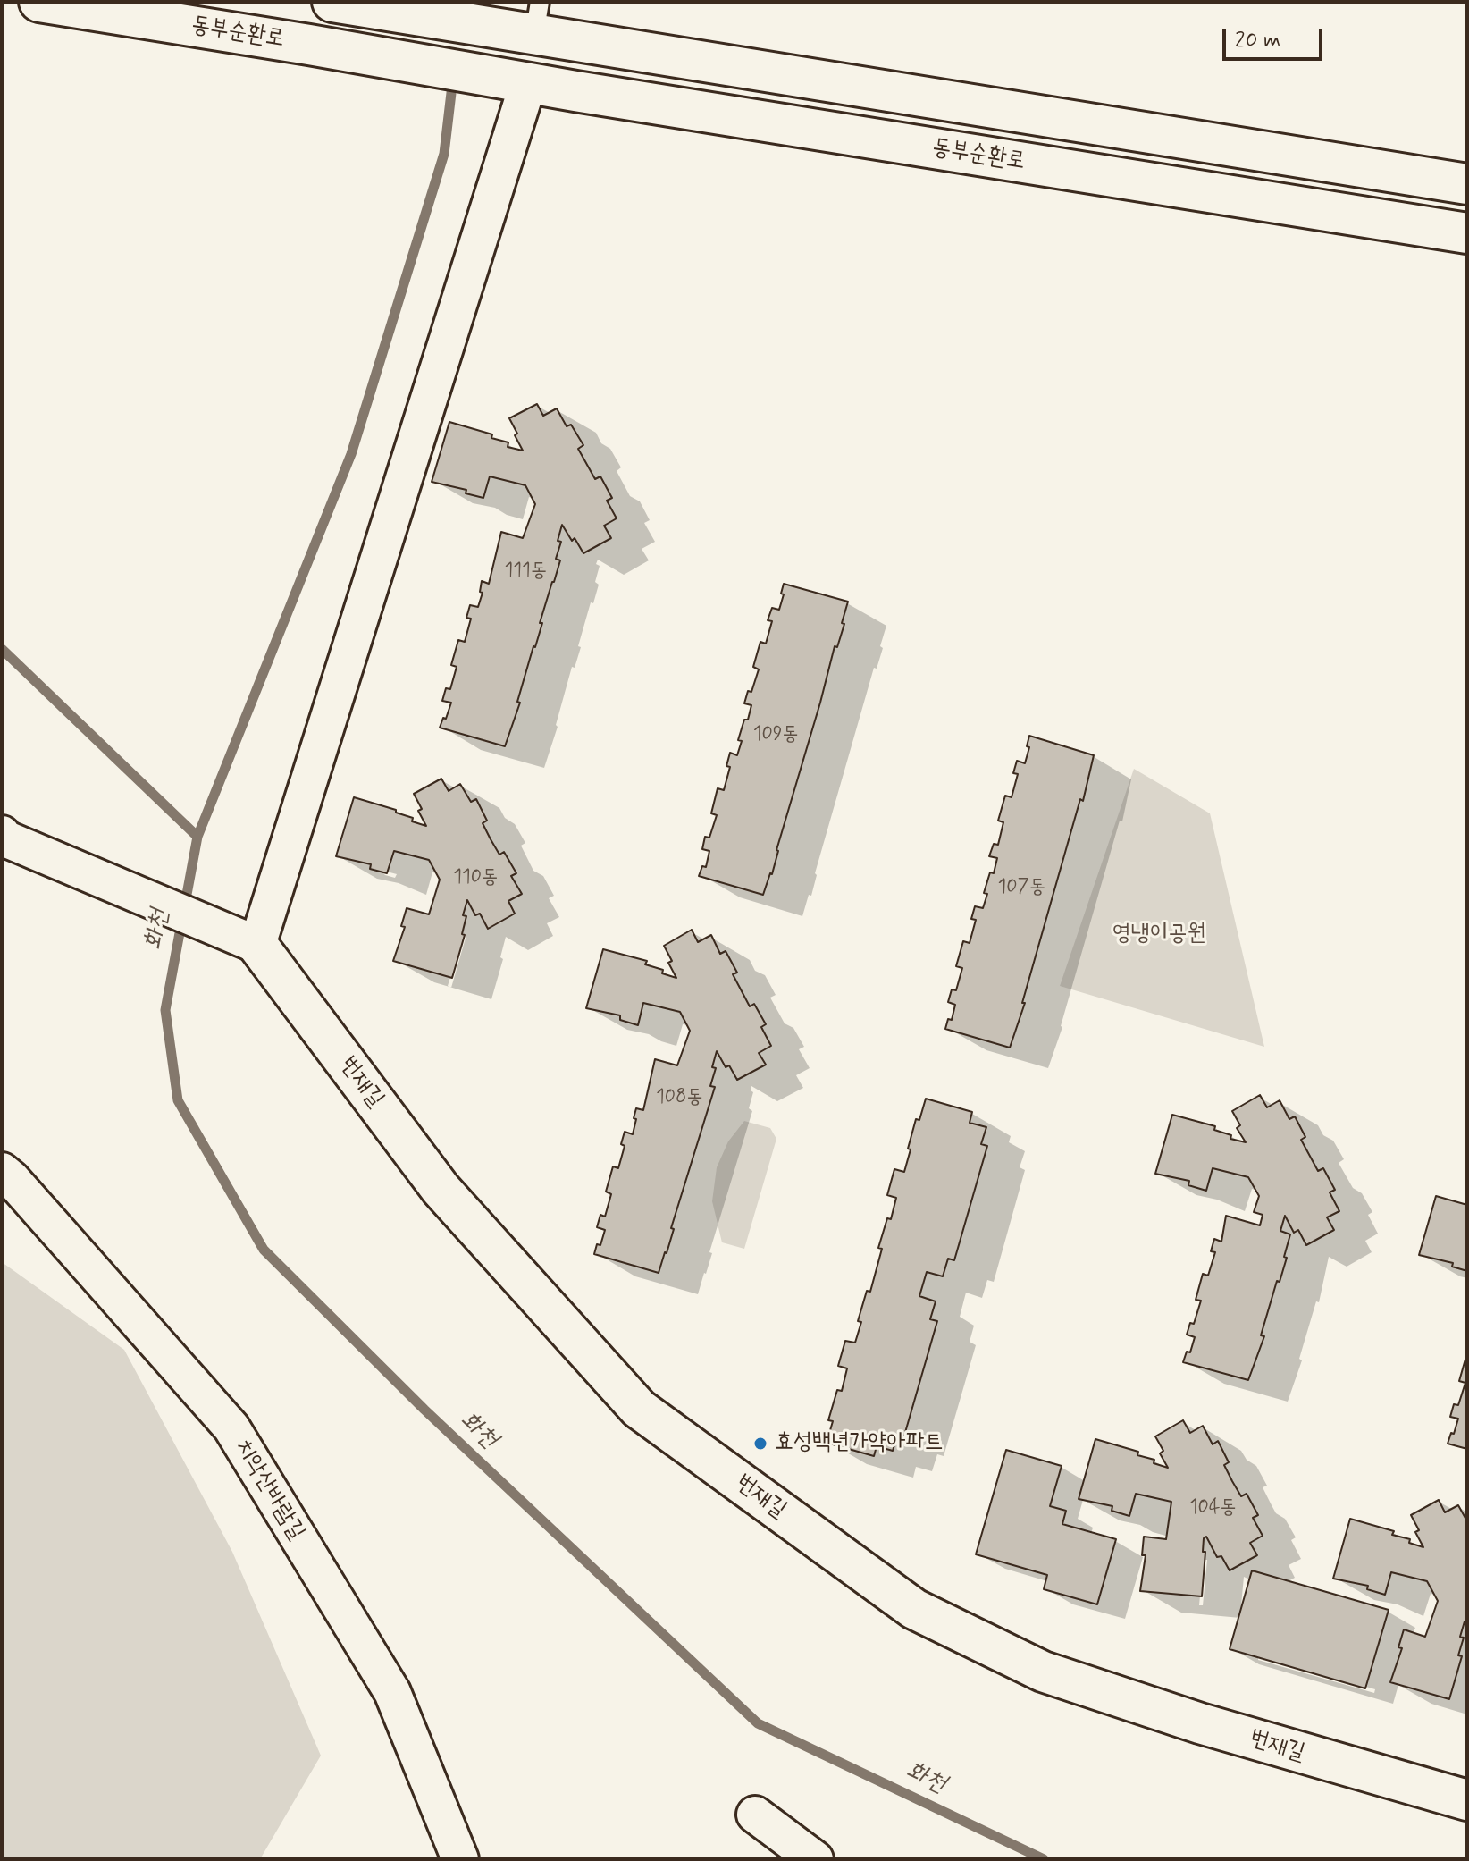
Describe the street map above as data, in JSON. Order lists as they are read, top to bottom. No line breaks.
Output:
{"streets":{"street":["동부순환로","번재길","치악산바람길"]},"water":["화천"],"parks":["영냉이공원"],"places":["효성백년가약아파트"],"house_numbers":["111동","109동","110동","107동","108동","104동"],"scale_bar":"20 m"}
